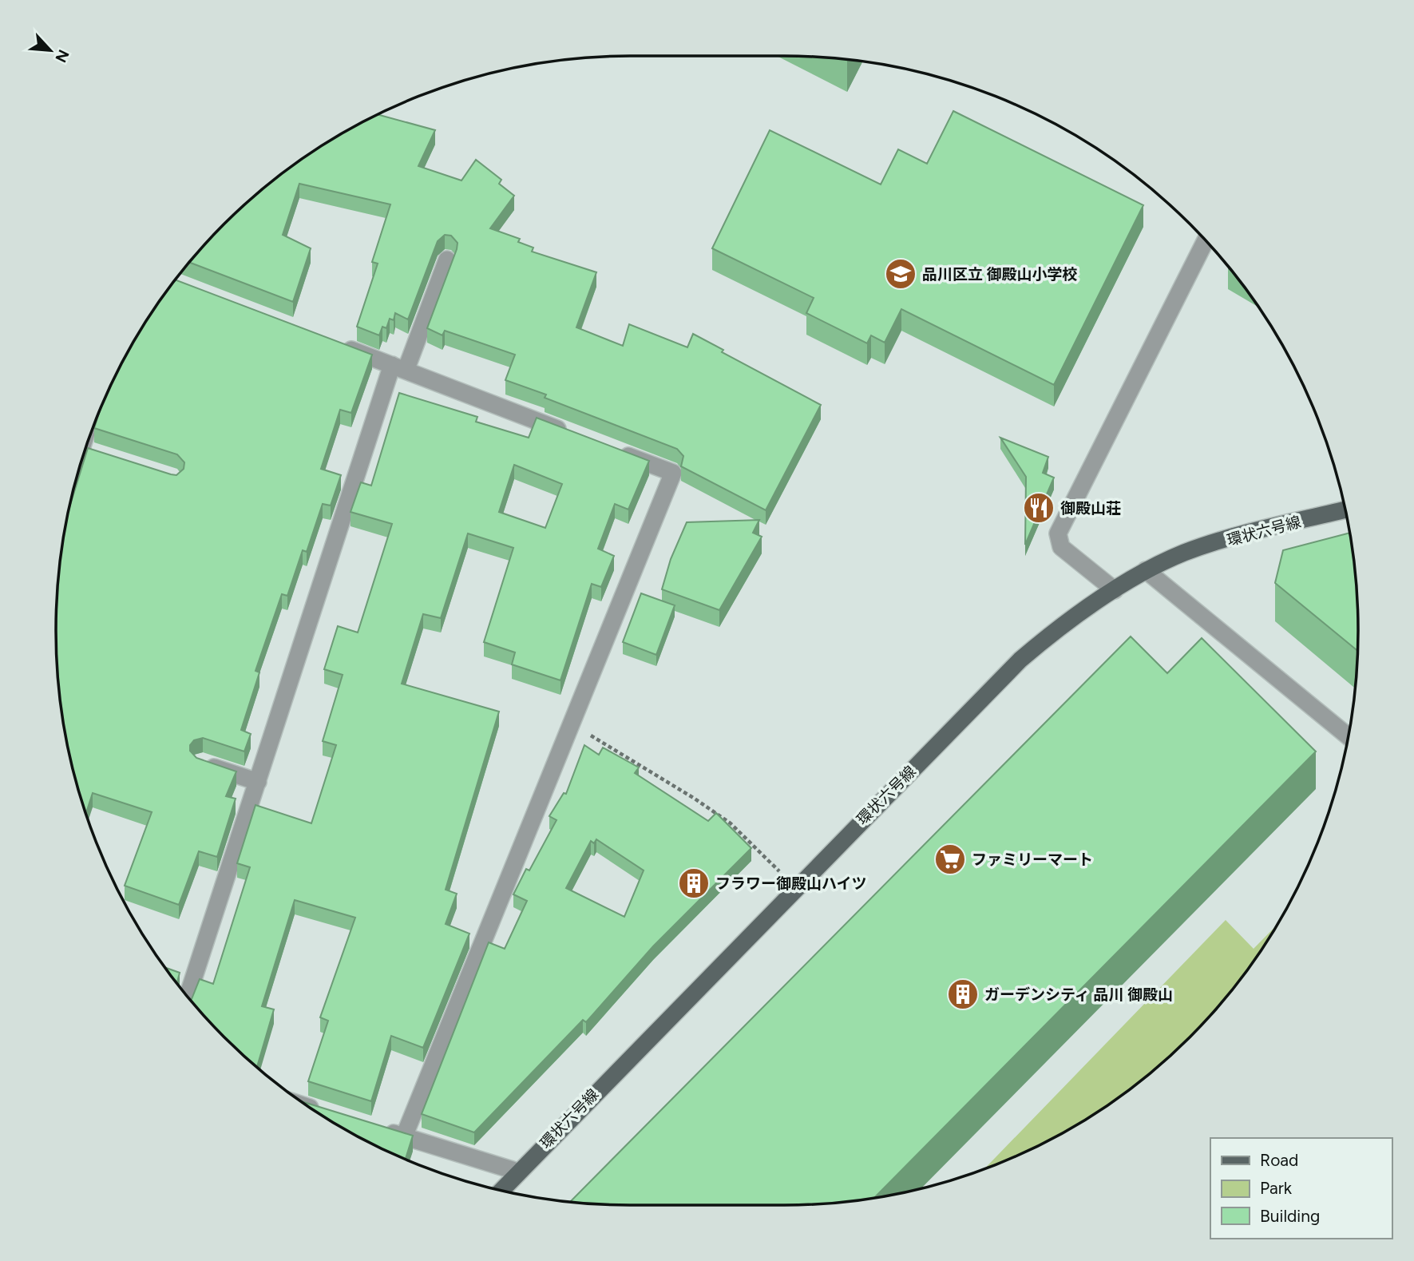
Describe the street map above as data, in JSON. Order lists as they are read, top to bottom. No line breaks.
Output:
{"streets":{"main road":["環状六号線"]},"places":{"school or university":["品川区立 御殿山小学校"],"restaurant":["御殿山荘"],"supermarket":["ファミリーマート"],"building":["フラワー御殿山ハイツ","ガーデンシティ 品川 御殿山"]},"legend":["Road","Park","Building"],"north":"bottom right"}
